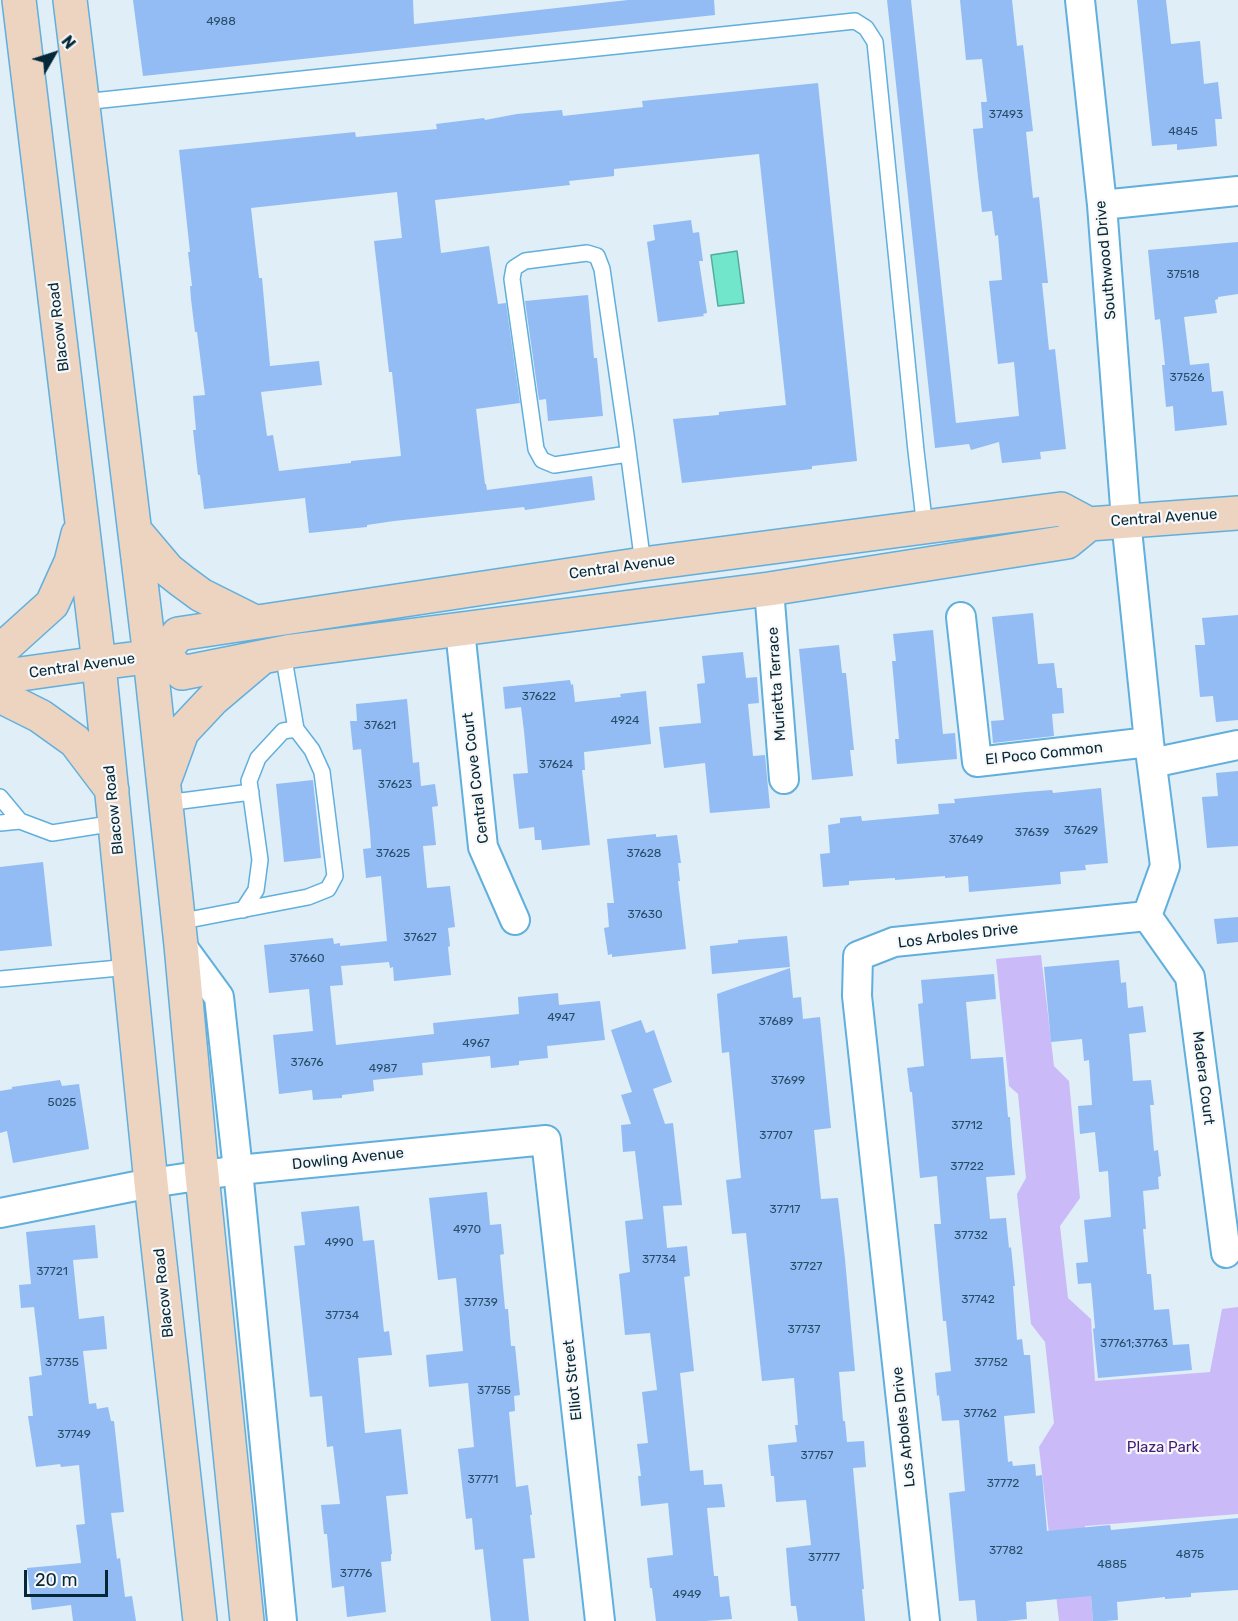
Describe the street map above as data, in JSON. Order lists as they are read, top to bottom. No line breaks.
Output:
{"streets":{"main road":["Blacow Road","Central Avenue"],"street":["Southwood Drive","Murietta Terrace","El Poco Common","Central Cove Court","Los Arboles Drive","Madera Court","Dowling Avenue","Elliot Street"]},"crossings":[["Southwood Drive","Central Avenue"],["Blacow Road","Central Avenue"],["Blacow Road","Dowling Avenue"],["Central Avenue","Murietta Terrace"],["Central Avenue","Central Cove Court"],["Los Arboles Drive","Madera Court"],["Dowling Avenue","Elliot Street"]],"parks":["Plaza Park"],"house_numbers":["4988","37493","4845","37518","37526","37622","4924","37621","37624","37623","37629","37639","37649","37625","37628","37630","37627","37660","4947","37689","4967","37676","4987","37699","5025","37712","37707","37722","37717","4970","37732","4990","37734","37727","37721","37742","37739","37734","37737","37761;37763","37735","37752","37755","37762","37749","37757","37771","37772","37782","4875","37777","4885","37776","4949"],"scale_bar":"20 m","north":"top right"}
